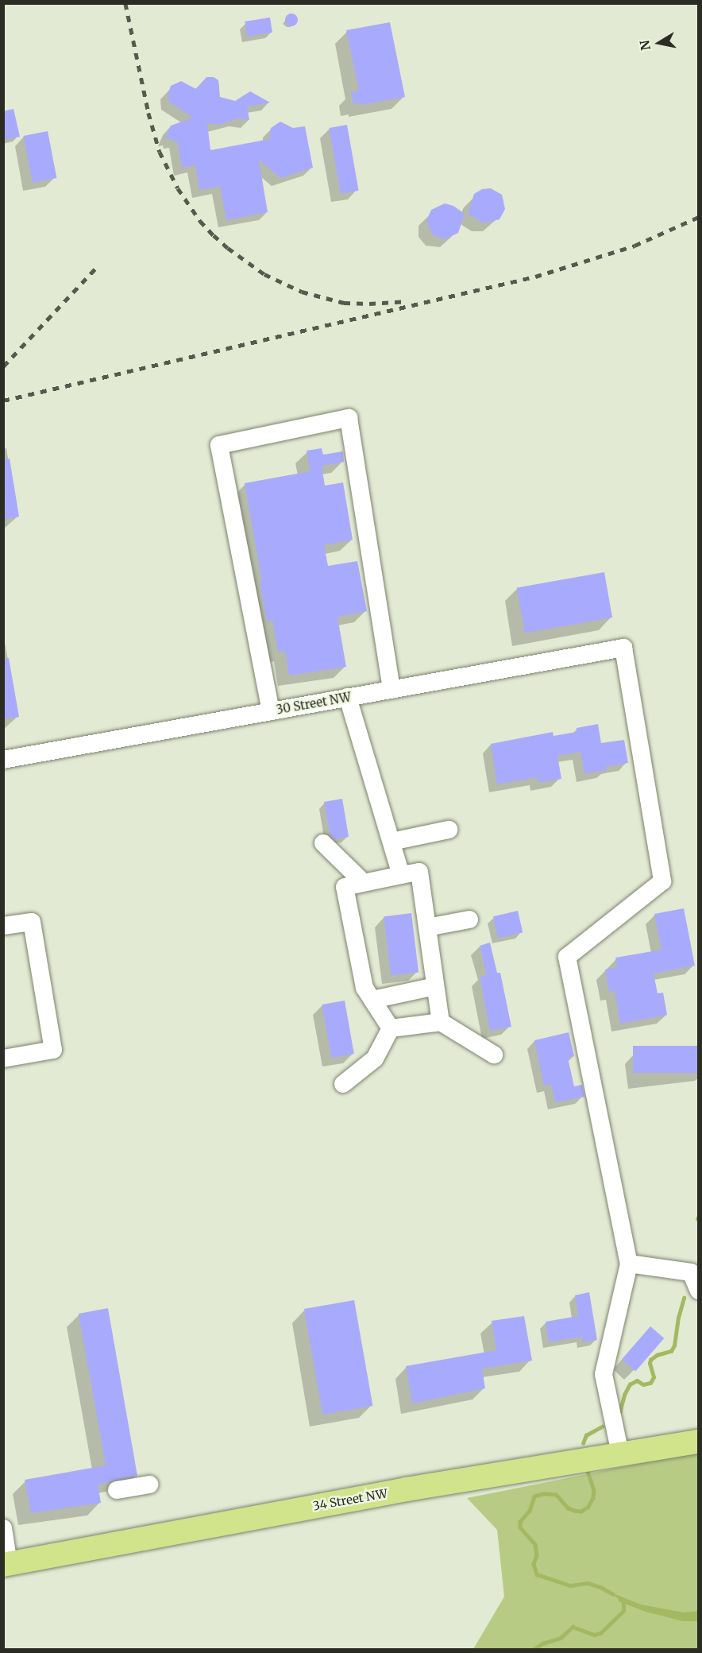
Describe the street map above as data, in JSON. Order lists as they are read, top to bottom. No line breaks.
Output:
{"streets":{"main road":["34 Street NW"],"street":["30 Street NW"]},"north":"left"}
